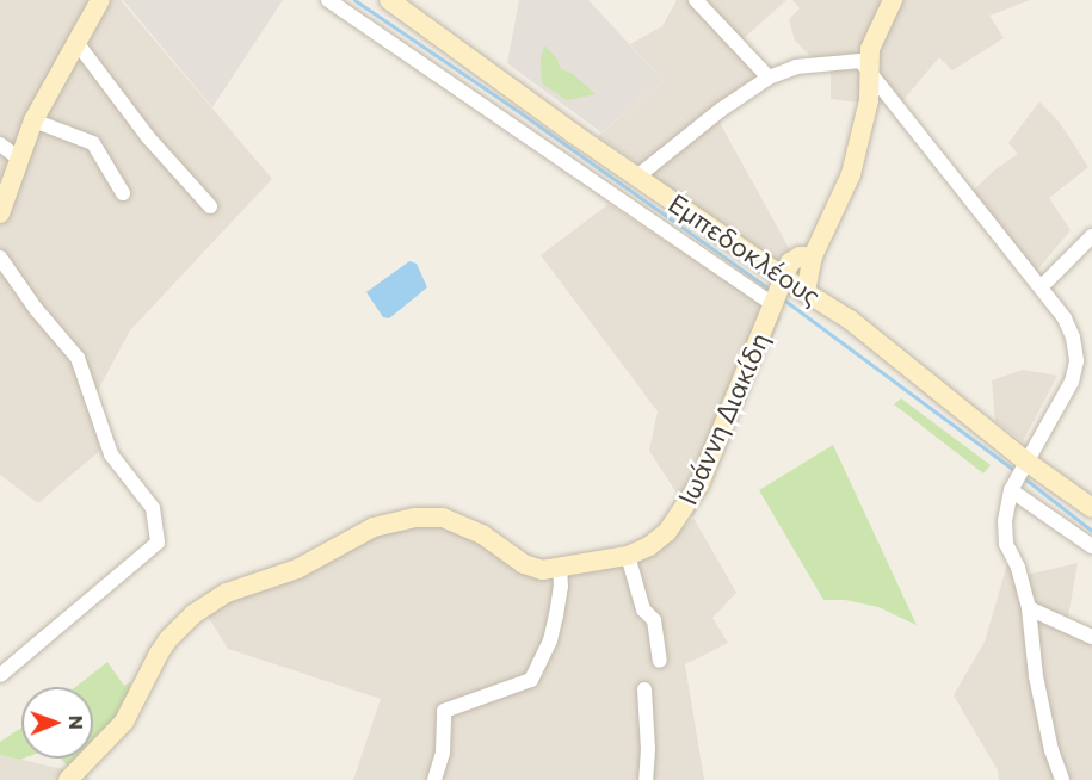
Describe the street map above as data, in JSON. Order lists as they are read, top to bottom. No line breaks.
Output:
{"streets":{"street":["Εμπεδοκλέους","Ιωάννη Διακίδη"]},"crossings":[["Εμπεδοκλέους","Ιωάννη Διακίδη"]],"north":"right"}
